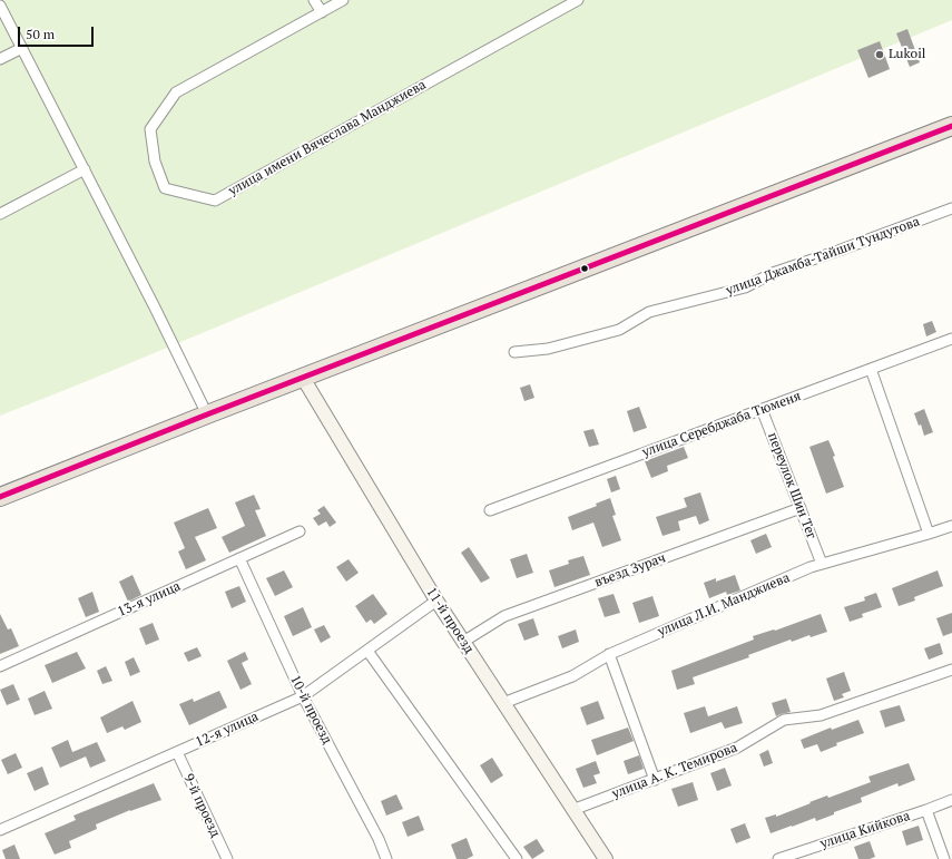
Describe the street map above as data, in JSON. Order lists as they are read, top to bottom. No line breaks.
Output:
{"streets":{"street":["улица имени Вячеслава Манджиева","улица Джамба-Тайши Тундутова","улица Серебджаба Тюменя","переулок Шин Тег","въезд Зурач","13-я улица","улица Л.И. Манджиева","11-й проезд","10-й проезд","12-я улица","улица А. К. Темирова","9-й проезд","улица Кийкова"]},"crossings":[["улица Серебджаба Тюменя","переулок Шин Тег"],["переулок Шин Тег","въезд Зурач"],["переулок Шин Тег","улица Л.И. Манджиева"],["въезд Зурач","11-й проезд"],["13-я улица","10-й проезд"],["улица Л.И. Манджиева","11-й проезд"],["11-й проезд","12-я улица"],["11-й проезд","улица А. К. Темирова"],["10-й проезд","12-я улица"],["12-я улица","9-й проезд"]],"places":["Lukoil"],"scale_bar":"50 m"}
